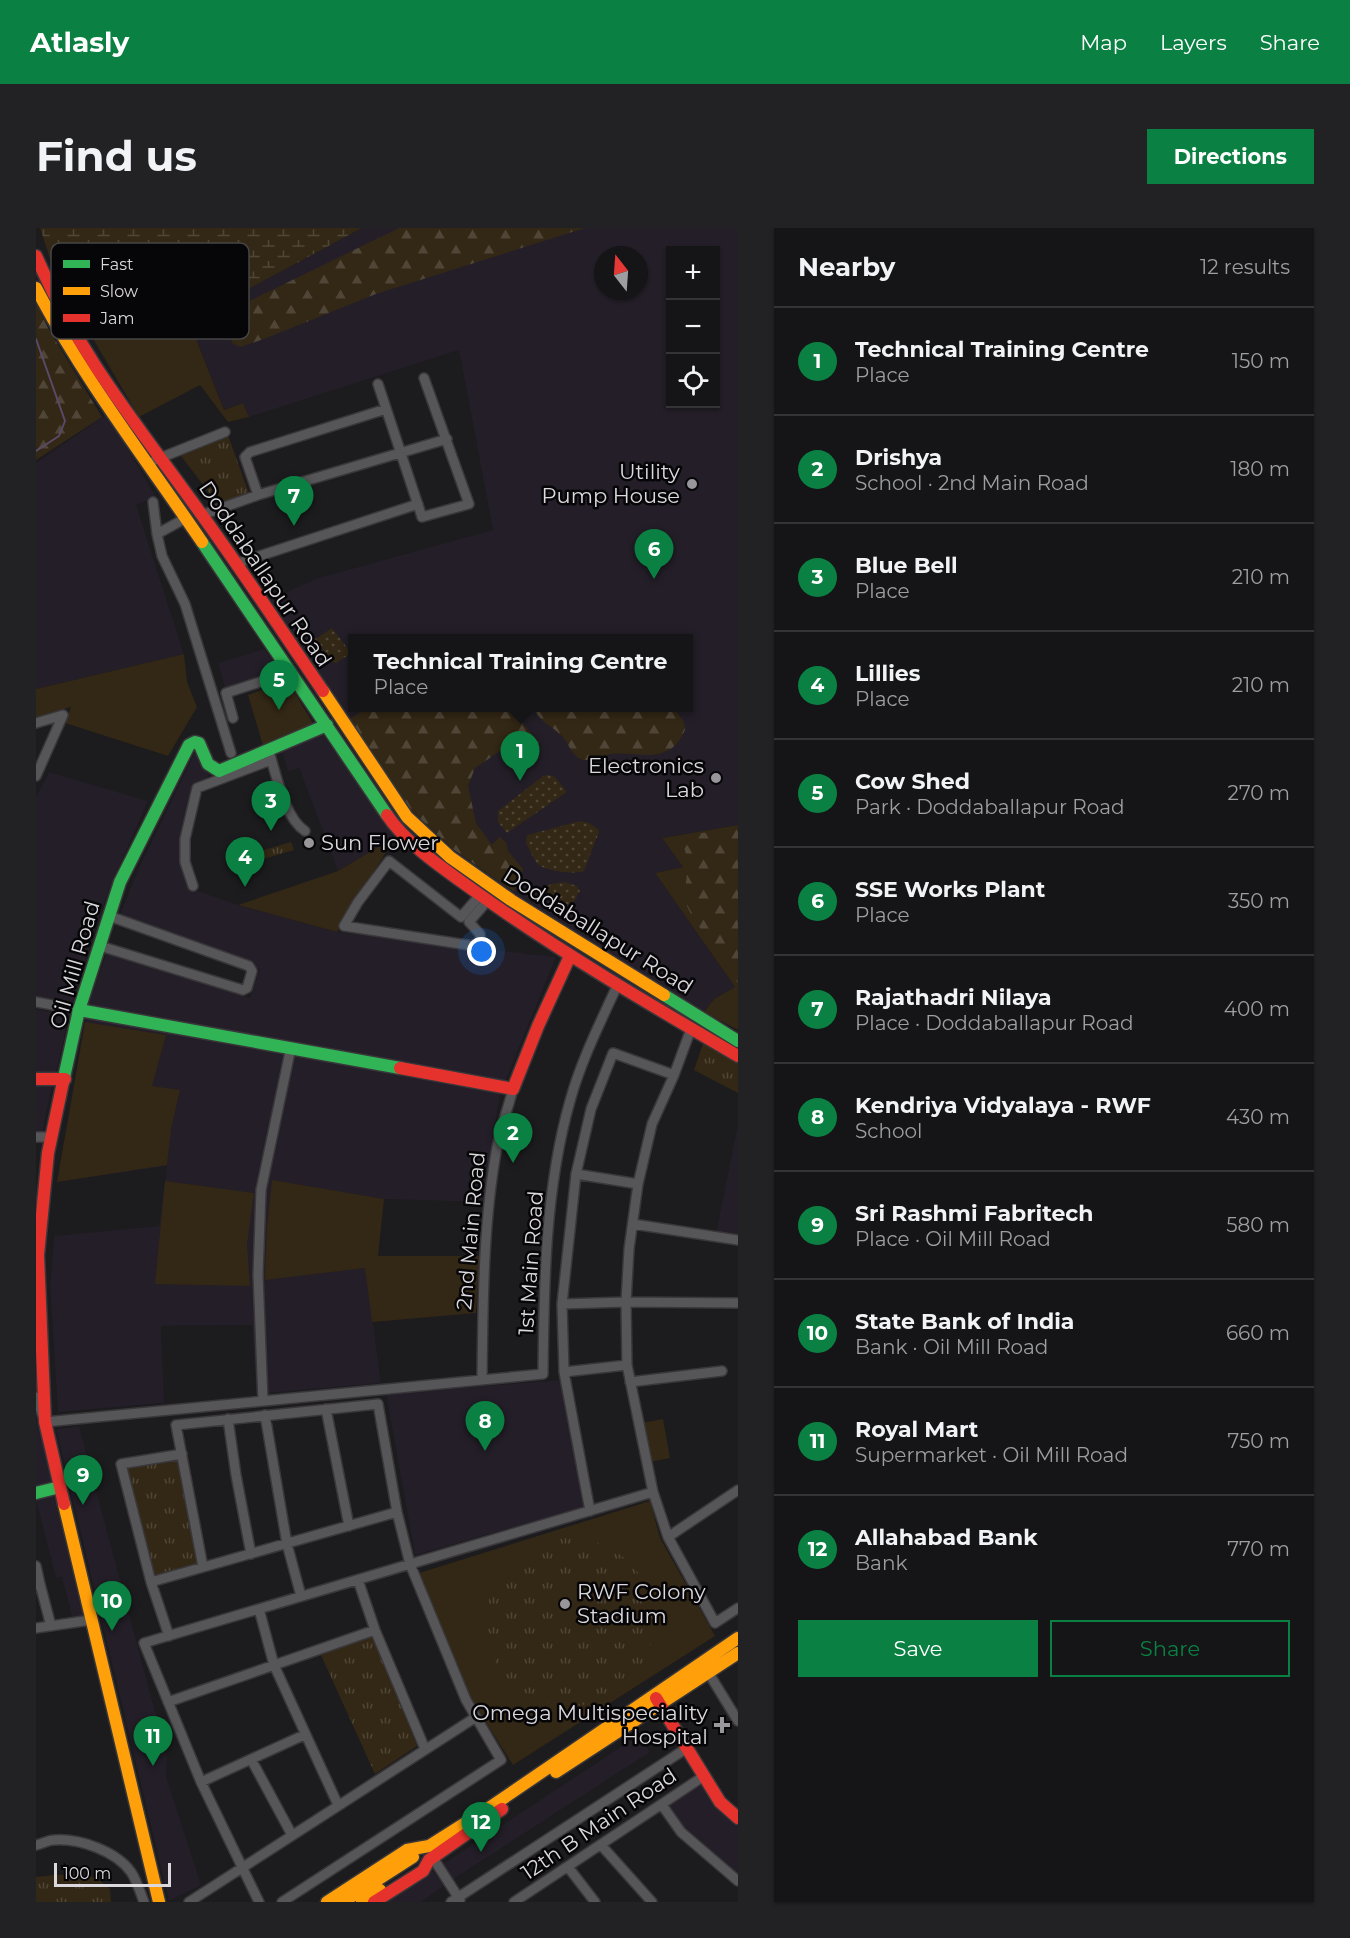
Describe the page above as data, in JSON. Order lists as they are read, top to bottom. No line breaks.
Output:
{"streets":{"main road":["Doddaballapur Road","Oil Mill Road","2nd Main Road"],"street":["1st Main Road","12th B Main Road"]},"crossings":[["Doddaballapur Road","2nd Main Road"],["Doddaballapur Road","1st Main Road"],["2nd Main Road","1st Main Road"]],"places":{"other":["Utility Pump House","Electronics Lab","Sun Flower","RWF Colony Stadium"],"health":["Omega Multispeciality Hospital"]},"legend":["Fast","Slow","Jam"],"scale_bar":"100 m","north":"top","page":{"header":"Atlasly","nav":["Map","Layers","Share"],"buttons":["Directions",["Save","Share"]],"title":"Find us","heading":["Nearby","12 results"],"map_buttons":["+","−"],"list":[{"mark":"1","name":"Technical Training Centre","note":"Place","value":"150 m"},{"mark":"2","name":"Drishya","note":"School · 2nd Main Road","value":"180 m"},{"mark":"3","name":"Blue Bell","note":"Place","value":"210 m"},{"mark":"4","name":"Lillies","note":"Place","value":"210 m"},{"mark":"5","name":"Cow Shed","note":"Park · Doddaballapur Road","value":"270 m"},{"mark":"6","name":"SSE Works Plant","note":"Place","value":"350 m"},{"mark":"7","name":"Rajathadri Nilaya","note":"Place · Doddaballapur Road","value":"400 m"},{"mark":"8","name":"Kendriya Vidyalaya - RWF","note":"School","value":"430 m"},{"mark":"9","name":"Sri Rashmi Fabritech","note":"Place · Oil Mill Road","value":"580 m"},{"mark":"10","name":"State Bank of India","note":"Bank · Oil Mill Road","value":"660 m"},{"mark":"11","name":"Royal Mart","note":"Supermarket · Oil Mill Road","value":"750 m"},{"mark":"12","name":"Allahabad Bank","note":"Bank","value":"770 m"}],"pins":["7","6","5","1","3","4","2","8","9","10","11","12"],"popup":["Technical Training Centre","Place"],"scale":"100 m"}}
